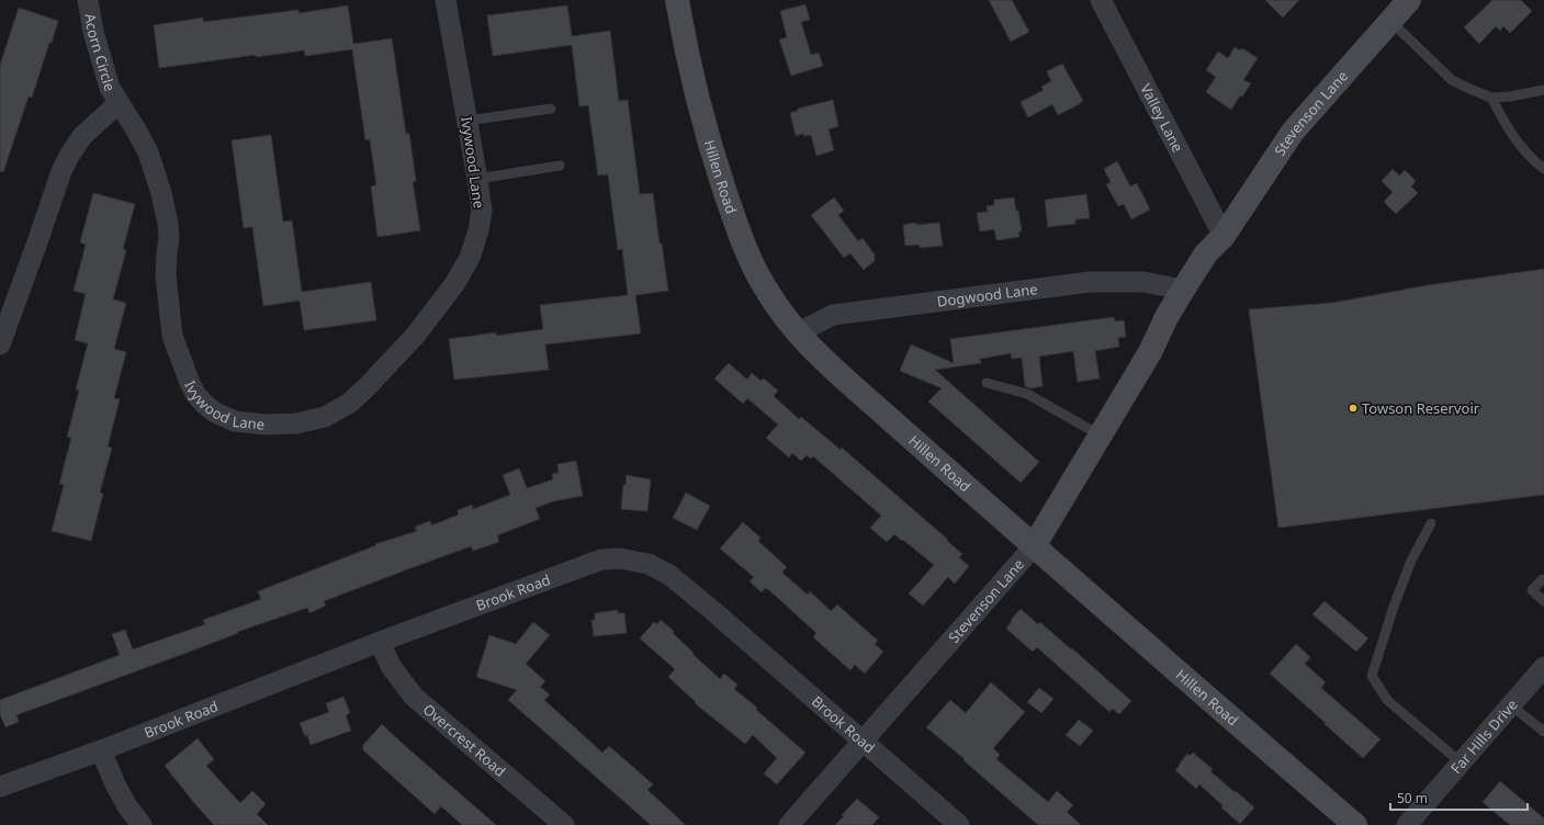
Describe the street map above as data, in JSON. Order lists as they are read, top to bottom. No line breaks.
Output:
{"streets":{"street":["Acorn Circle","Stevenson Lane","Valley Lane","Ivywood Lane","Hillen Road","Dogwood Lane","Brook Road","Far Hills Drive","Overcrest Road"]},"crossings":[["Acorn Circle","Ivywood Lane"],["Stevenson Lane","Valley Lane"],["Stevenson Lane","Hillen Road"],["Stevenson Lane","Dogwood Lane"],["Stevenson Lane","Brook Road"],["Hillen Road","Dogwood Lane"],["Brook Road","Overcrest Road"]],"places":["Towson Reservoir"],"scale_bar":"50 m"}
